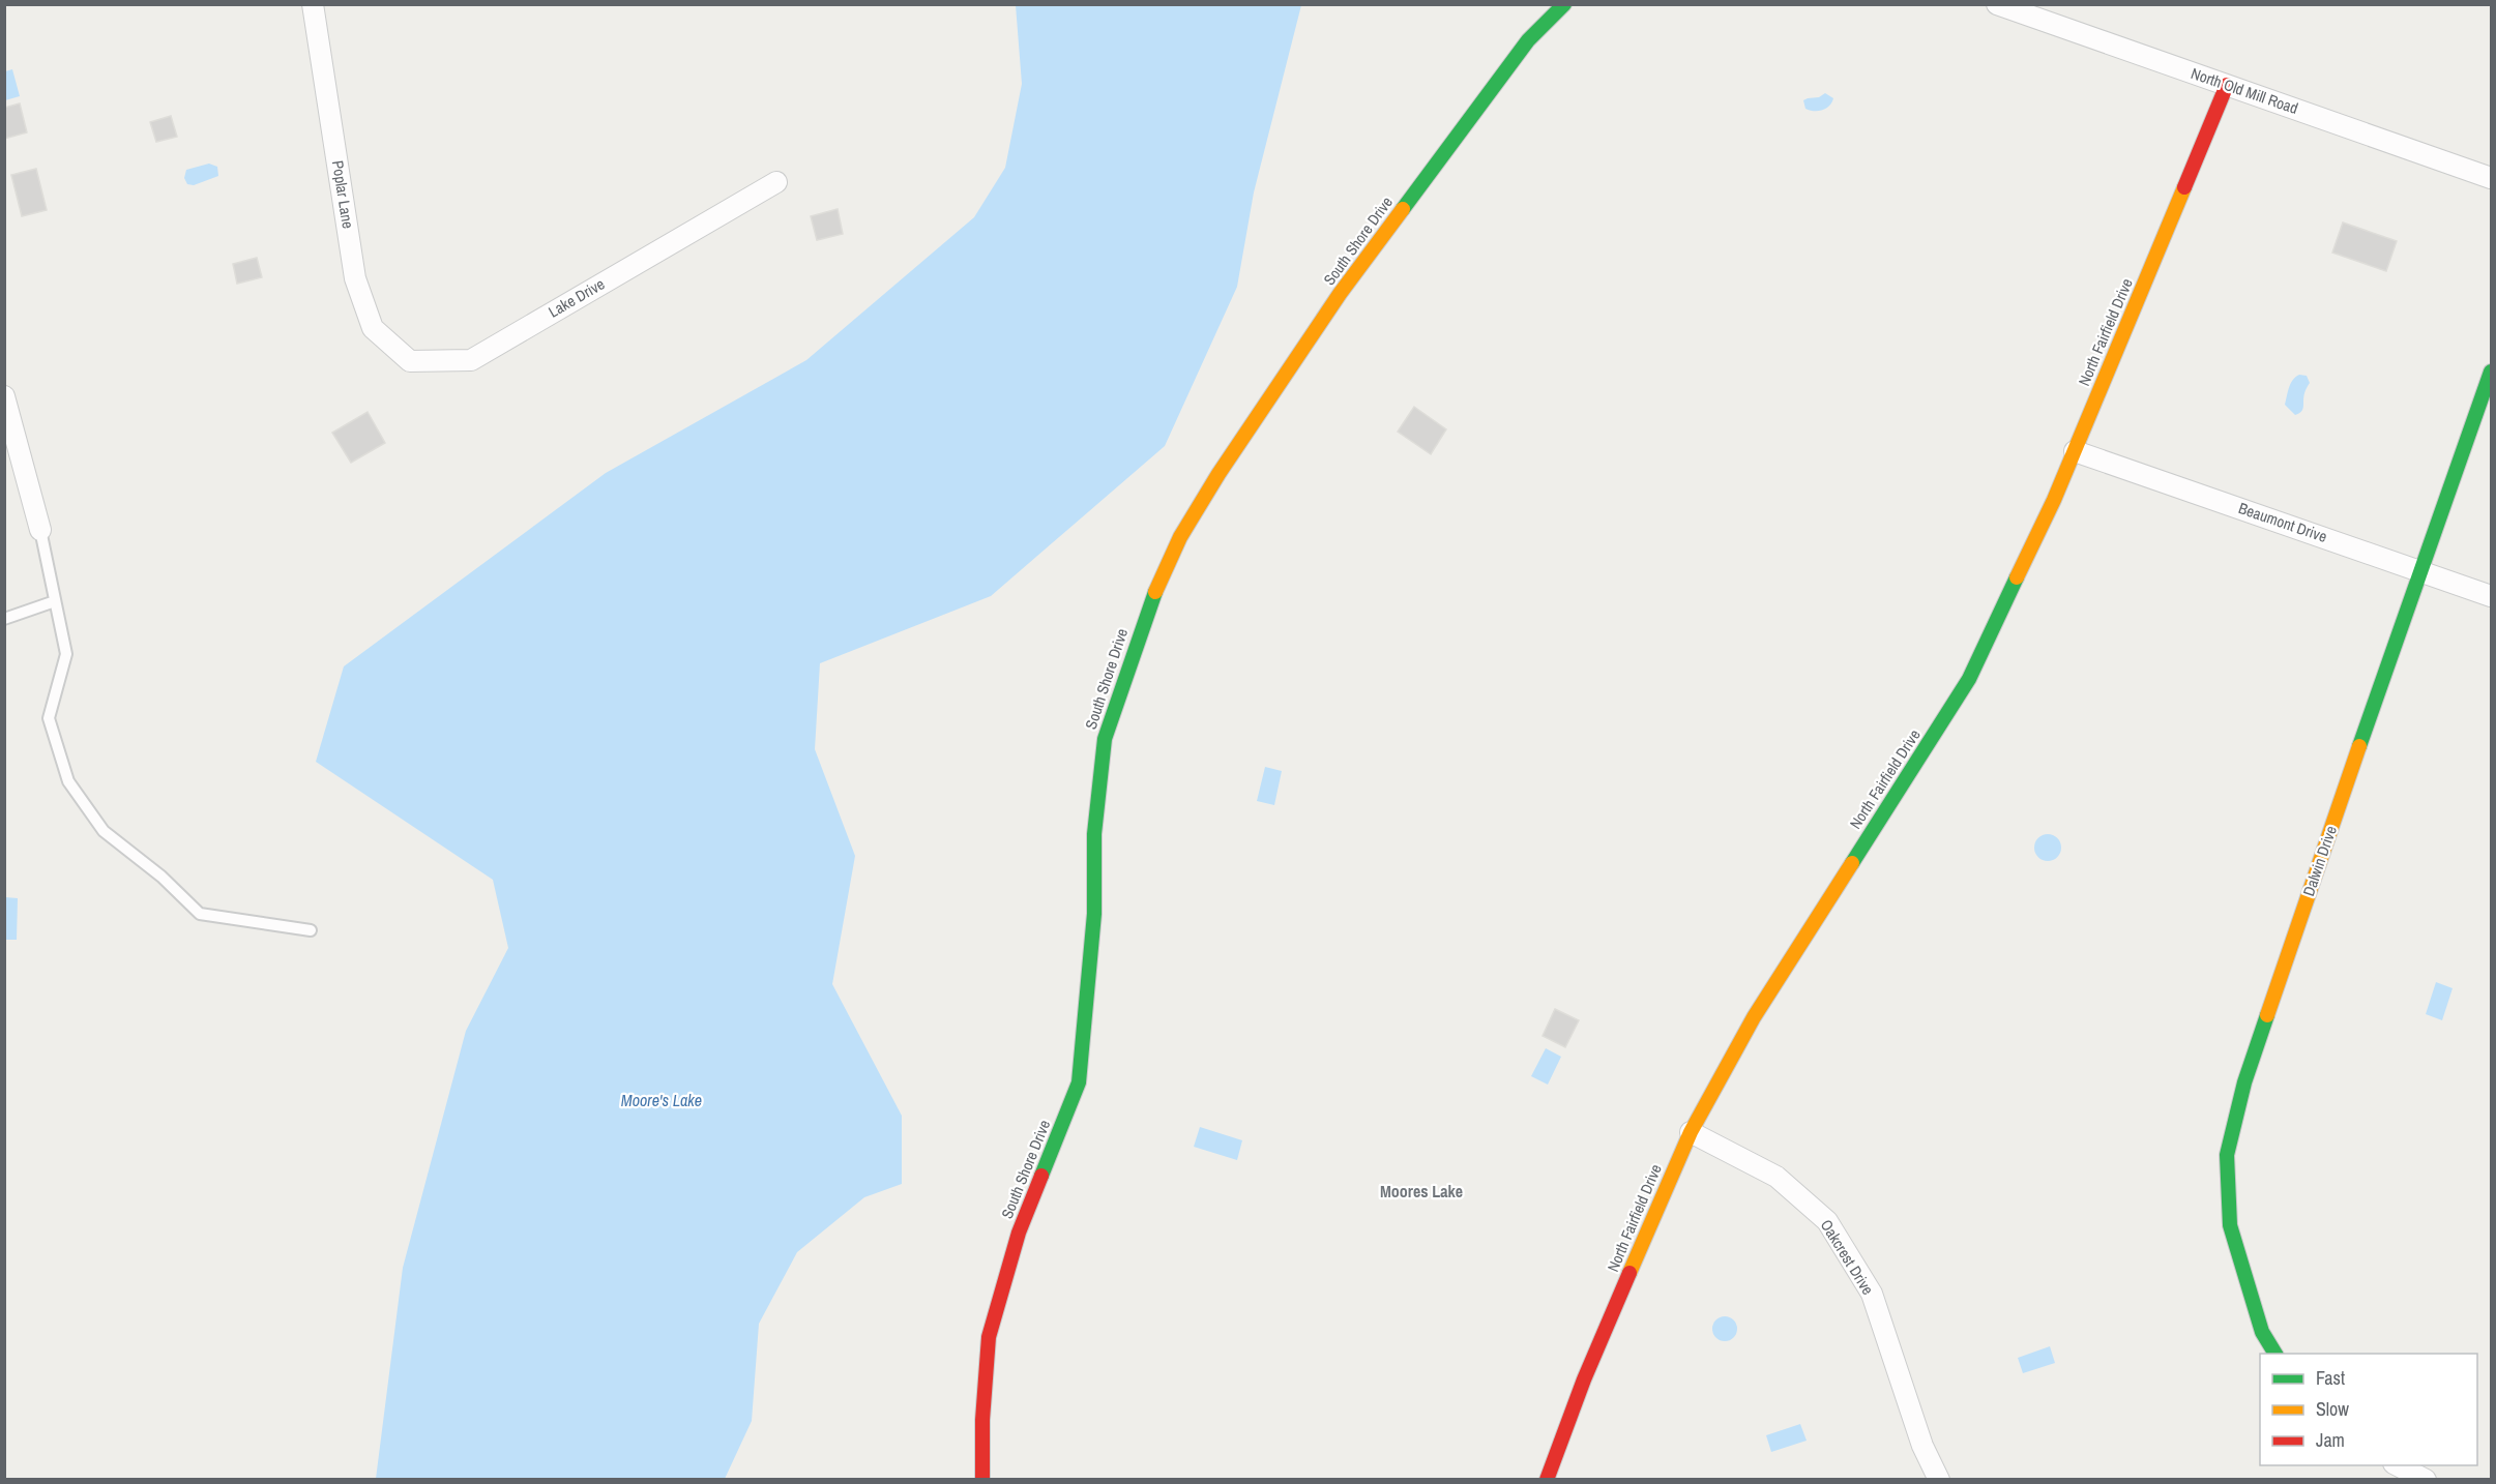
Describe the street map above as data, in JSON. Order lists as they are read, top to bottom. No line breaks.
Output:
{"streets":{"street":["North Old Mill Road","Poplar Lane","South Shore Drive","Lake Drive","North Fairfield Drive","Beaumont Drive","Dalwin Drive","Oakcrest Drive"]},"crossings":[["North Old Mill Road","North Fairfield Drive"],["Poplar Lane","Lake Drive"],["North Fairfield Drive","Beaumont Drive"],["North Fairfield Drive","Oakcrest Drive"],["Beaumont Drive","Dalwin Drive"]],"districts":["Moores Lake"],"water":["Moore's Lake"],"legend":["Fast","Slow","Jam"]}
